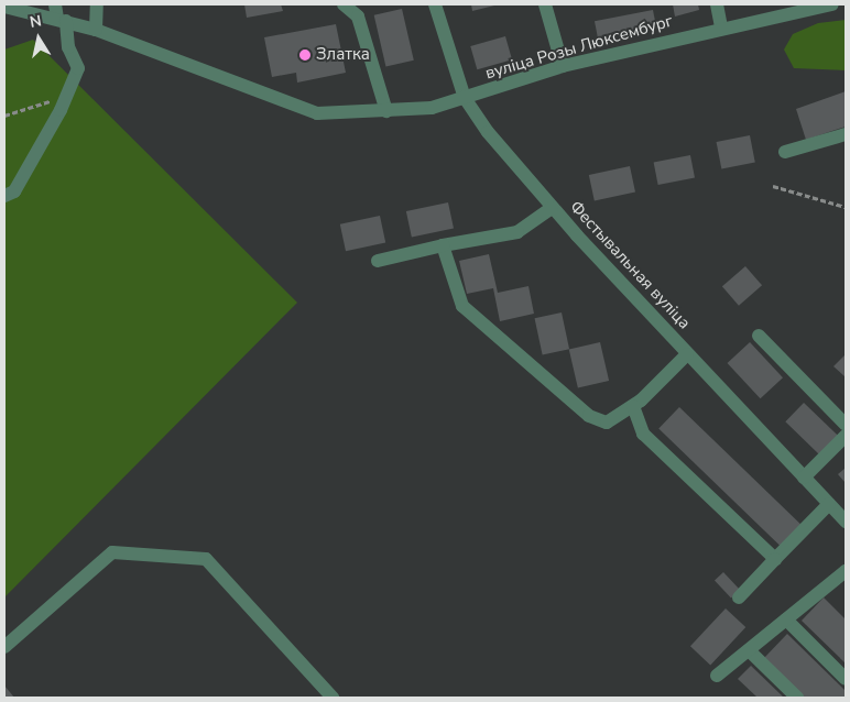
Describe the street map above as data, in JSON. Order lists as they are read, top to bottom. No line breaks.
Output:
{"streets":{"street":["вуліца Розы Люксембург","Фестывальная вуліца"]},"crossings":[["вуліца Розы Люксембург","Фестывальная вуліца"]],"places":["Златка"],"north":"top"}
